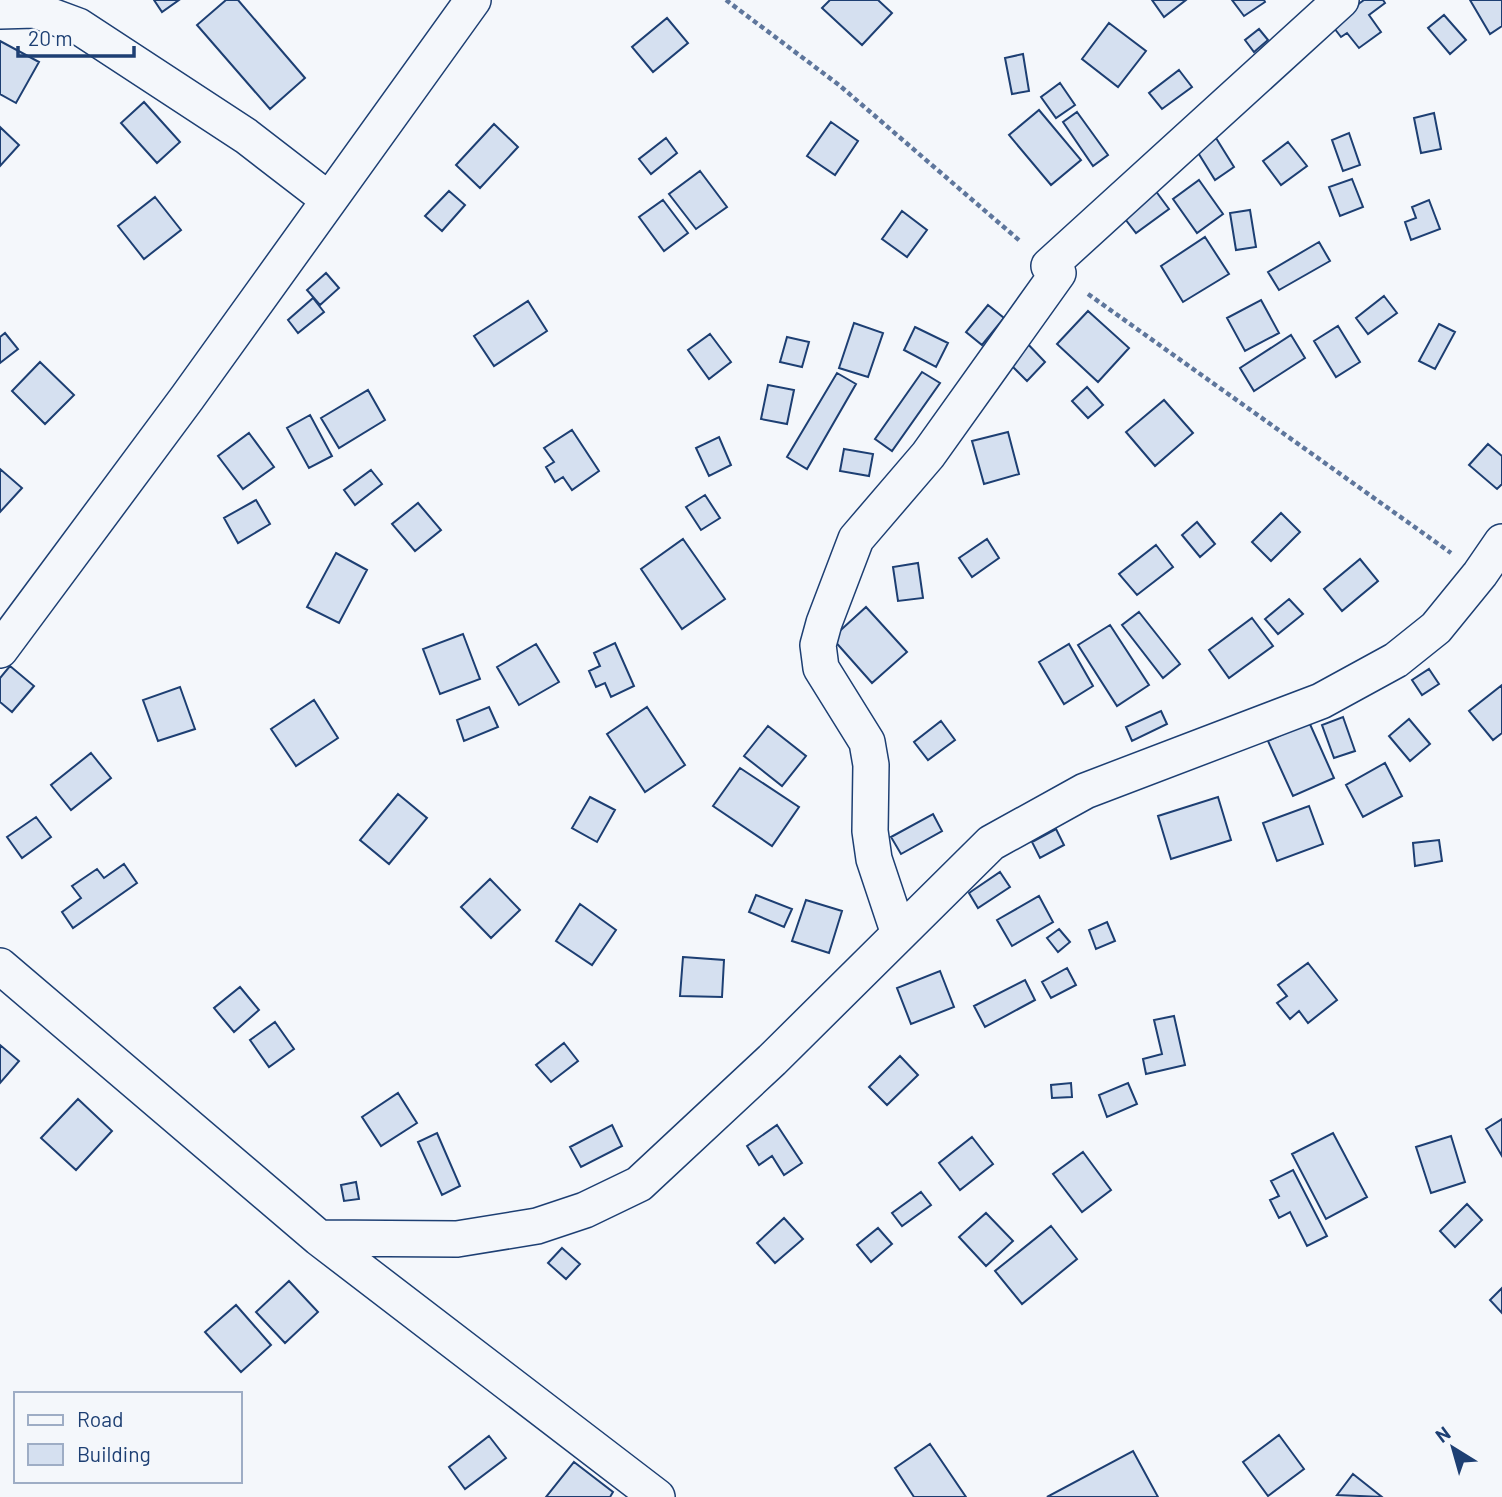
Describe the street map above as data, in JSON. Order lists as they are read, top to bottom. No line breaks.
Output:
{"legend":["Road","Building"],"scale_bar":"20 m","north":"top left"}
